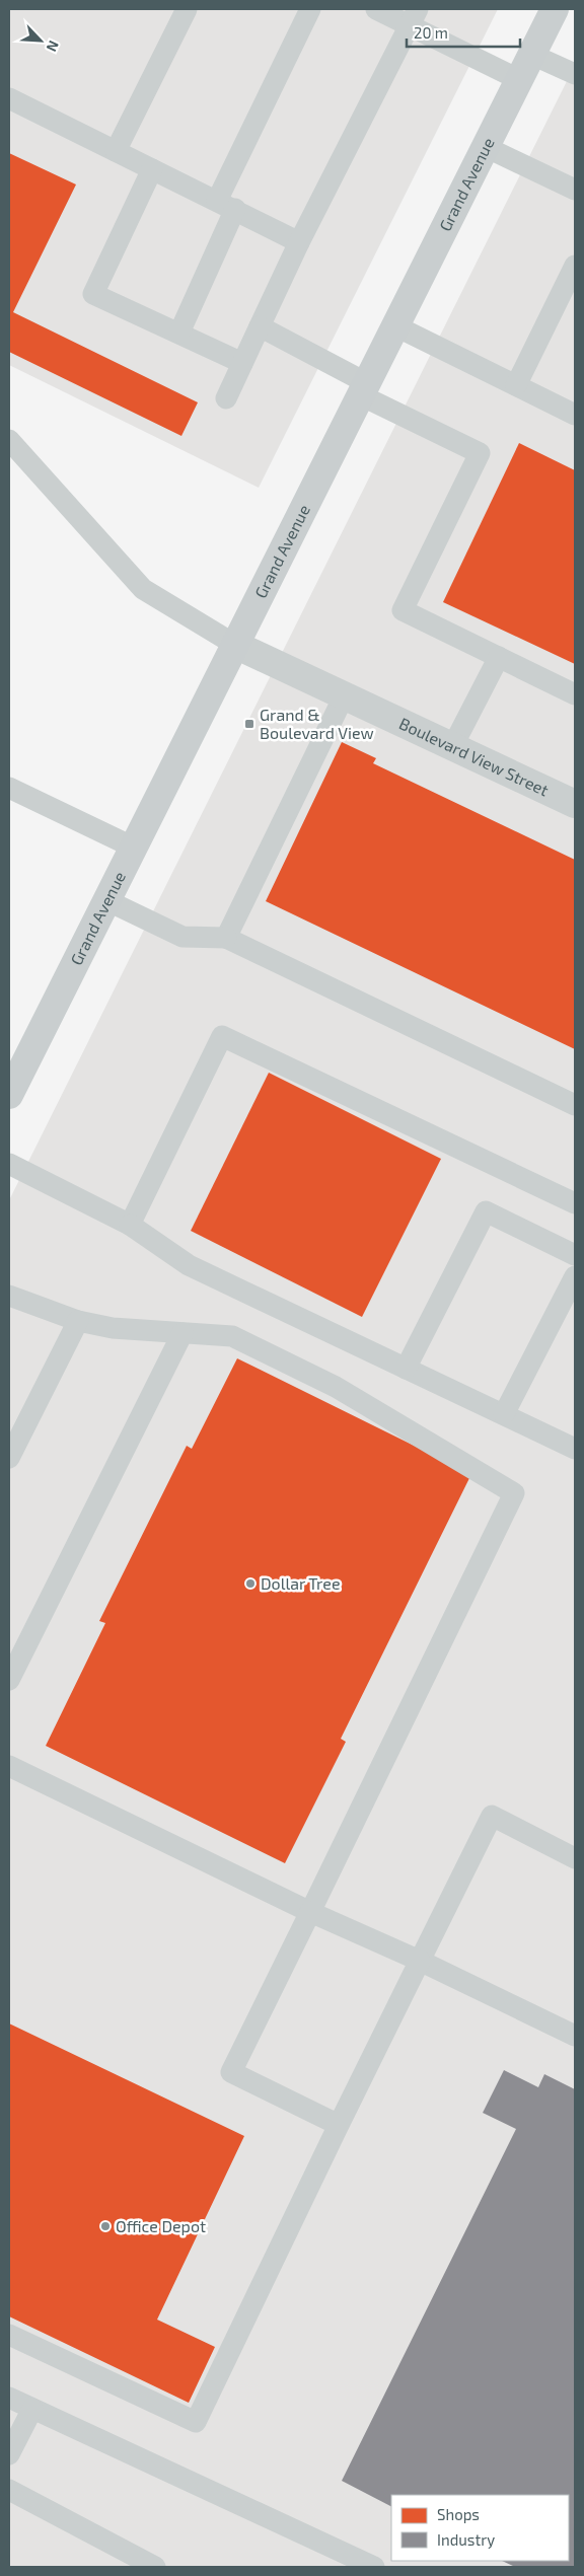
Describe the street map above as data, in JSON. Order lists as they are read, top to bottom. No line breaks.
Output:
{"streets":{"main road":["Grand Avenue"],"street":["Boulevard View Street"]},"crossings":[["Grand Avenue","Boulevard View Street"]],"places":{"transit":["Grand & Boulevard View"],"other":["Dollar Tree","Office Depot"]},"legend":["Shops","Industry"],"scale_bar":"20 m","north":"bottom right"}
